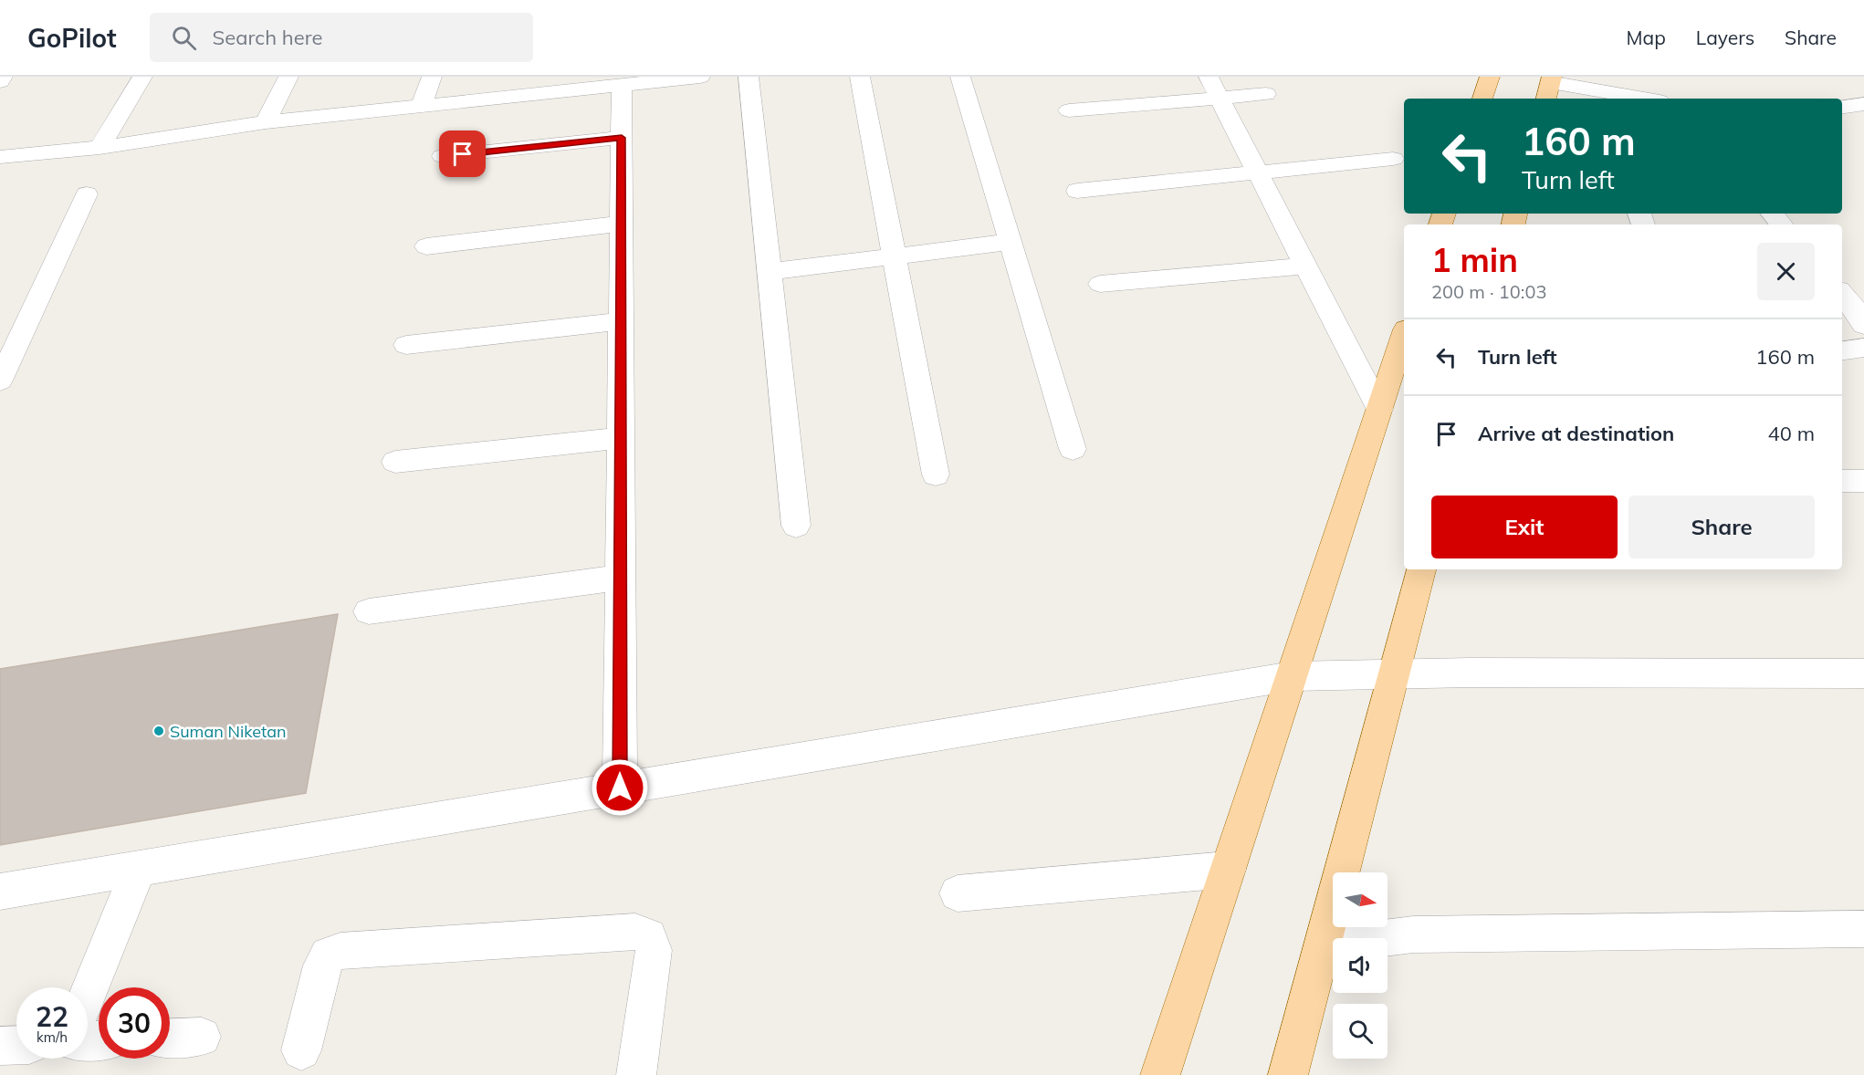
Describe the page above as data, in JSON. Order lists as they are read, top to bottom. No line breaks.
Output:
{"places":["Suman Niketan"],"north":"right","page":{"header":"GoPilot","search":"Search here","nav":["Map","Layers","Share"],"turn":["160 m","Turn left"],"heading":["1 min","200 m · 10:03"],"list":[{"name":"Turn left","value":"160 m"},{"name":"Arrive at destination","value":"40 m"}],"buttons":["Exit","Share"],"speed":"22 km/h","limit":"30"}}
